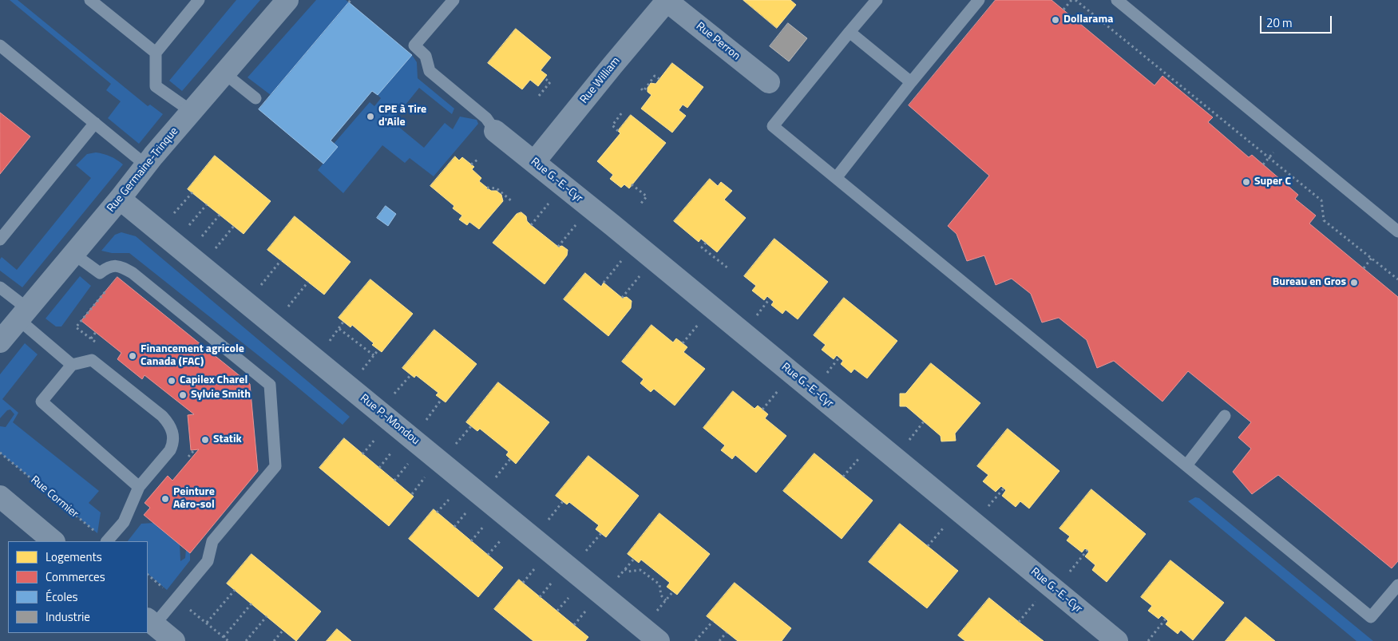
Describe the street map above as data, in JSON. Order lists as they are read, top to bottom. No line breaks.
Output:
{"streets":{"street":["Rue Perron","Rue William","Rue Germaine-Trinque","Rue G.-E.-Cyr","Rue P.-Mondou"],"path":["Rue Cormier"]},"crossings":[["Rue Perron","Rue William"],["Rue William","Rue G.-E.-Cyr"],["Rue Germaine-Trinque","Rue P.-Mondou"]],"places":["Dollarama","CPE à Tire d'Aile","Super C","Bureau en Gros","Financement agricole Canada (FAC)","Capilex Charel","Sylvie Smith","Statik","Peinture Aéro-sol"],"legend":["Logements","Commerces","Écoles","Industrie"],"scale_bar":"20 m"}
